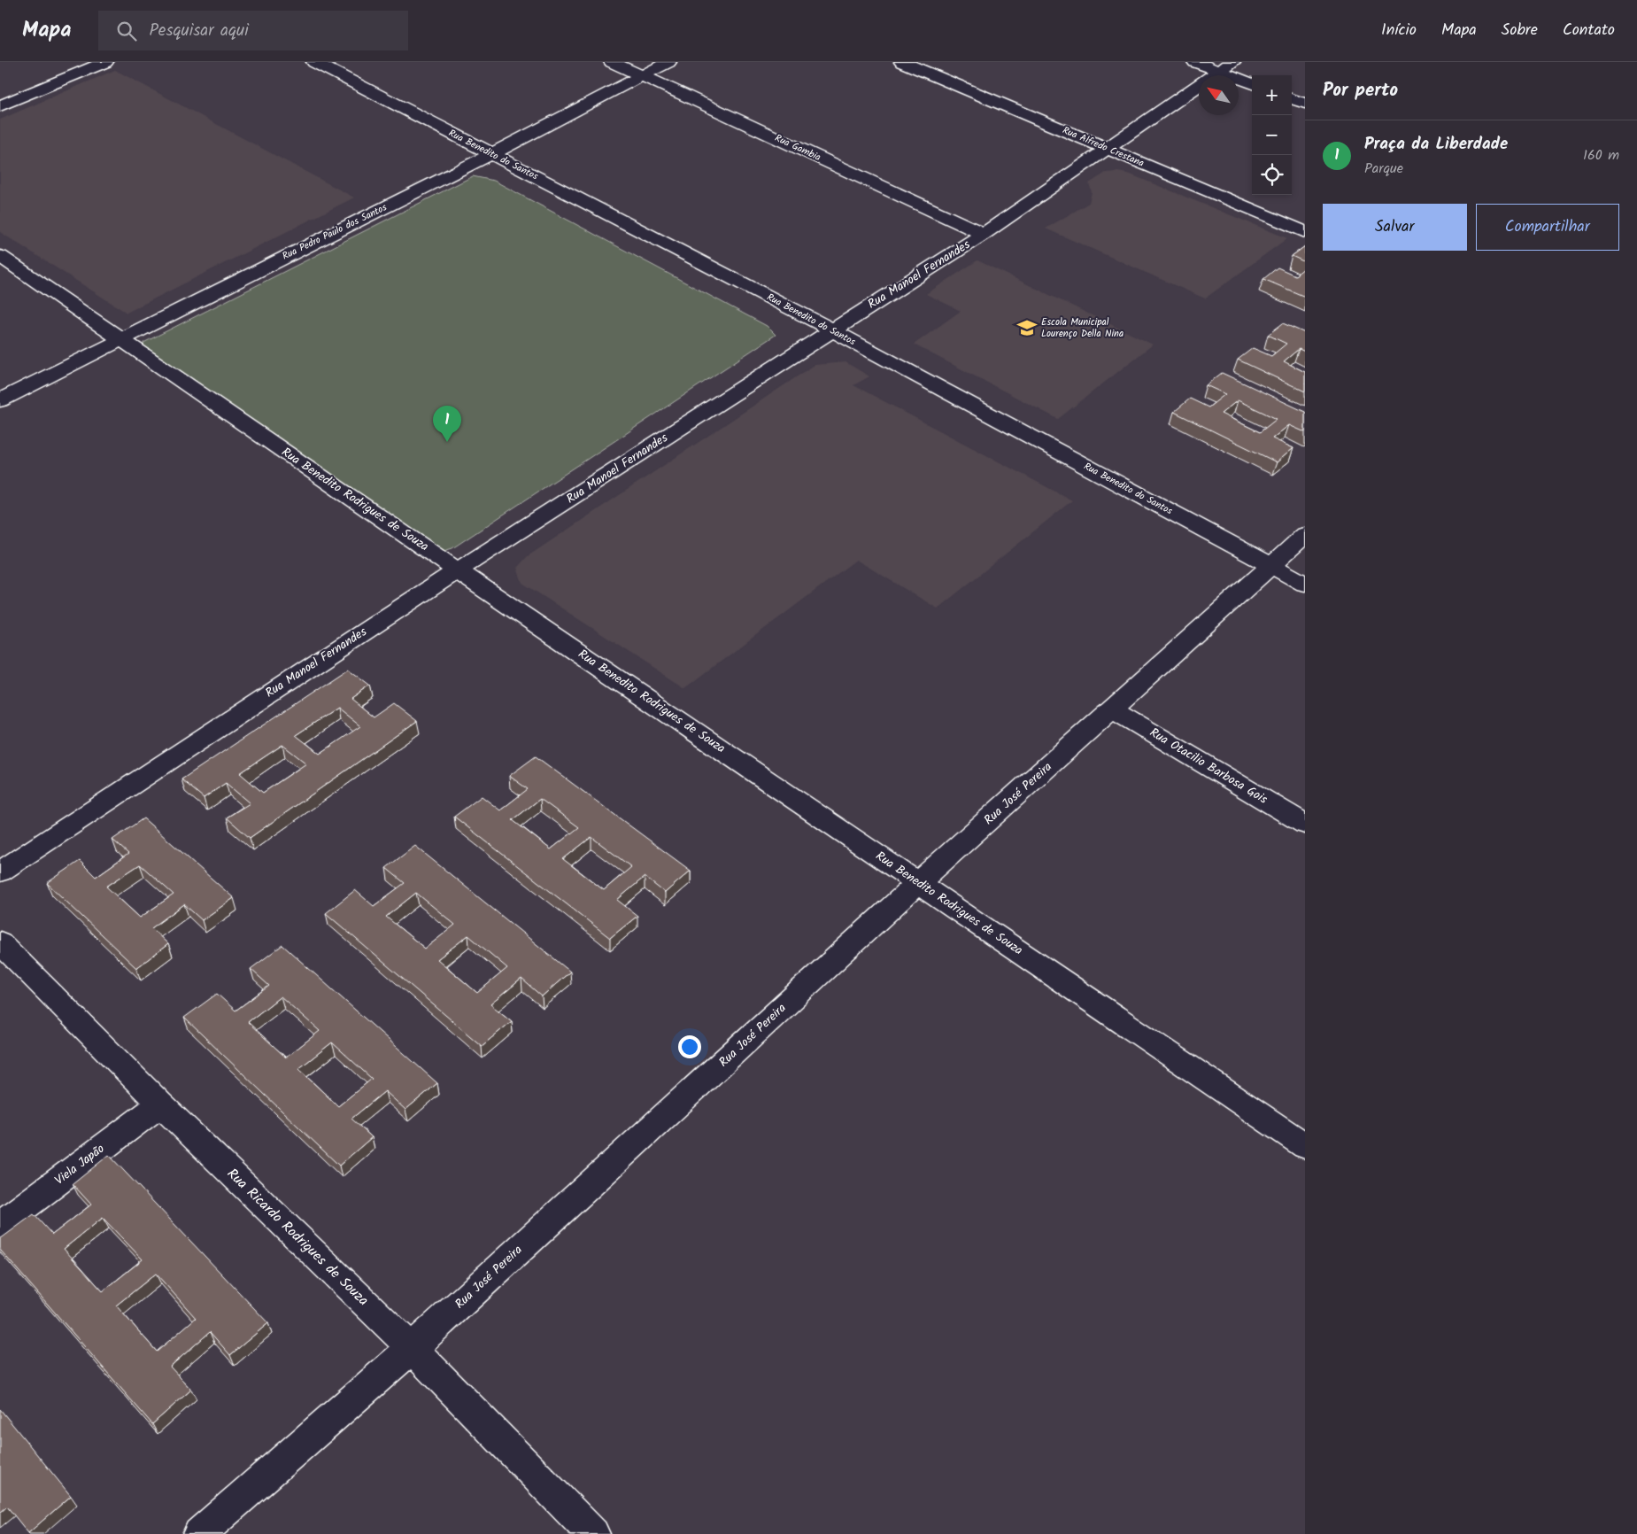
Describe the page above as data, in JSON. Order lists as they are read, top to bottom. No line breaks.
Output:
{"streets":{"street":["Rua Alfredo Crestana","Rua Gambia","Rua Benedito do Santos","Rua Pedro Paulo dos Santos","Rua Manoel Fernandes","Rua Benedito Rodrigues de Souza","Rua Otacilio Barbosa Gois","Rua José Pereira","Viela Japão","Rua Ricardo Rodrigues de Souza"]},"crossings":[["Rua Alfredo Crestana","Rua Manoel Fernandes"],["Rua Gambia","Rua Pedro Paulo dos Santos"],["Rua Gambia","Rua Manoel Fernandes"],["Rua Benedito do Santos","Rua Pedro Paulo dos Santos"],["Rua Benedito do Santos","Rua Manoel Fernandes"],["Rua Benedito do Santos","Rua José Pereira"],["Rua Pedro Paulo dos Santos","Rua Benedito Rodrigues de Souza"],["Rua Manoel Fernandes","Rua Benedito Rodrigues de Souza"],["Rua Benedito Rodrigues de Souza","Rua José Pereira"],["Rua Otacilio Barbosa Gois","Rua José Pereira"],["Rua José Pereira","Rua Ricardo Rodrigues de Souza"],["Viela Japão","Rua Ricardo Rodrigues de Souza"]],"places":{"school or university":["Escola Municipal Lourenço Della Nina"]},"north":"top left","page":{"header":"Mapa","search":"Pesquisar aqui","nav":["Início","Mapa","Sobre","Contato"],"heading":"Por perto","map_buttons":["+","−"],"list":[{"mark":"1","name":"Praça da Liberdade","note":"Parque","value":"160 m"}],"buttons":["Salvar","Compartilhar"],"pins":"1"}}
